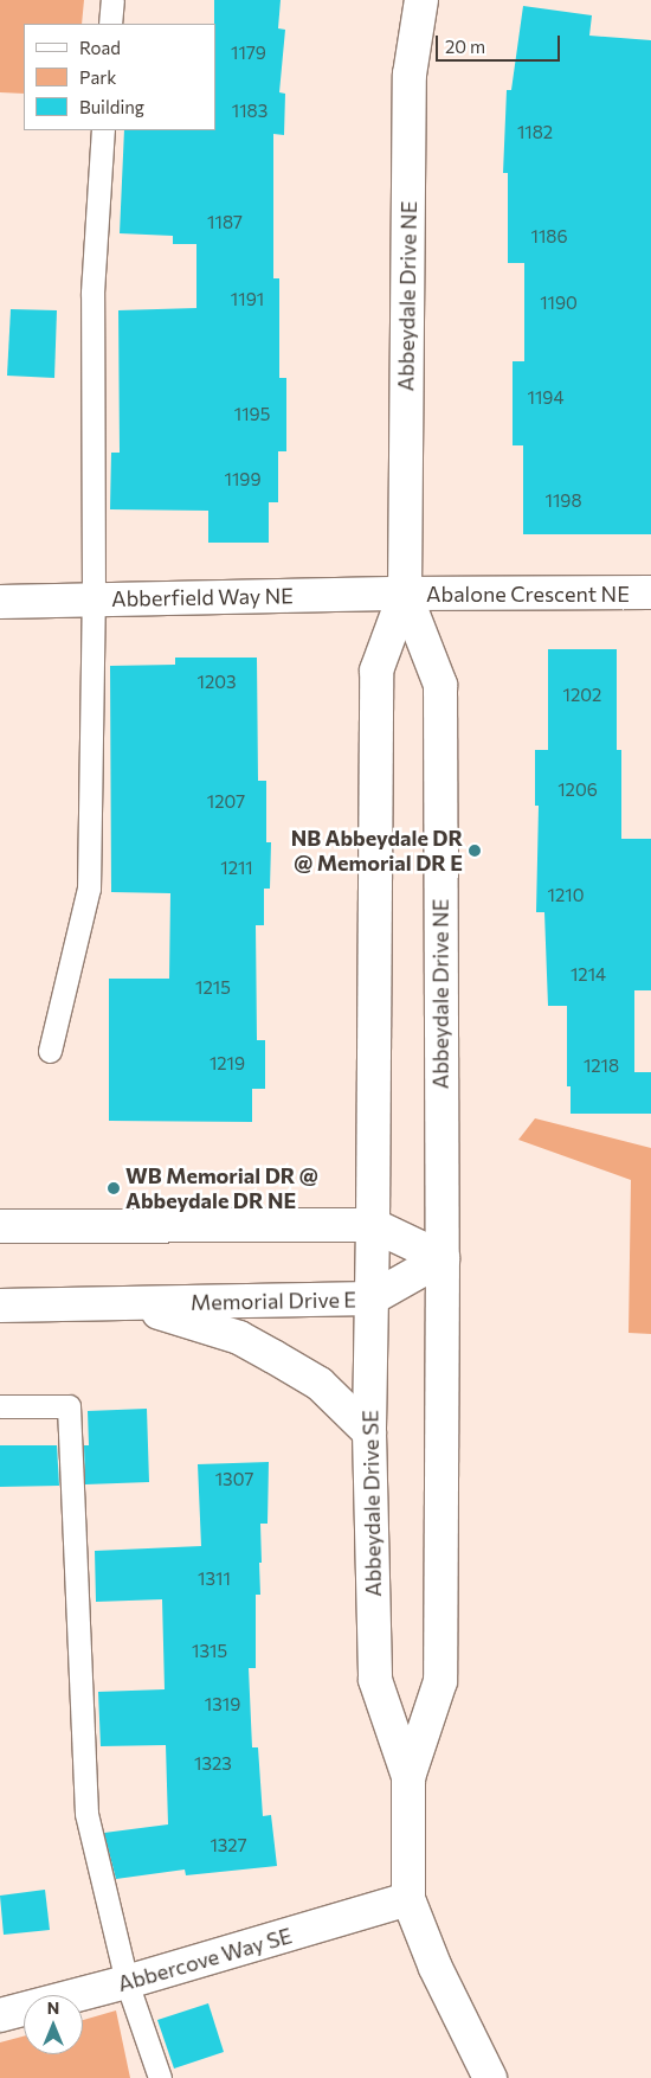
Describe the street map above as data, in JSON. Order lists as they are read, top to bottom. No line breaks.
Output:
{"streets":{"street":["Abbeydale Drive NE","Abalone Crescent NE","Abberfield Way NE","Memorial Drive E","Abbeydale Drive SE","Abbercove Way SE"]},"crossings":[["Abbeydale Drive NE","Abalone Crescent NE"],["Abbeydale Drive NE","Abberfield Way NE"],["Abbeydale Drive NE","Memorial Drive E"],["Abbeydale Drive NE","Abbeydale Drive SE"],["Abalone Crescent NE","Abberfield Way NE"],["Memorial Drive E","Abbeydale Drive SE"],["Abbeydale Drive SE","Abbercove Way SE"]],"places":["NB Abbeydale DR @ Memorial DR E","WB Memorial DR @ Abbeydale DR NE"],"house_numbers":["1179","1183","1182","1187","1186","1191","1190","1194","1195","1199","1198","1203","1202","1206","1207","1211","1210","1214","1215","1219","1218","1307","1311","1315","1319","1323","1327"],"legend":["Road","Park","Building"],"scale_bar":"20 m","north":"top"}
